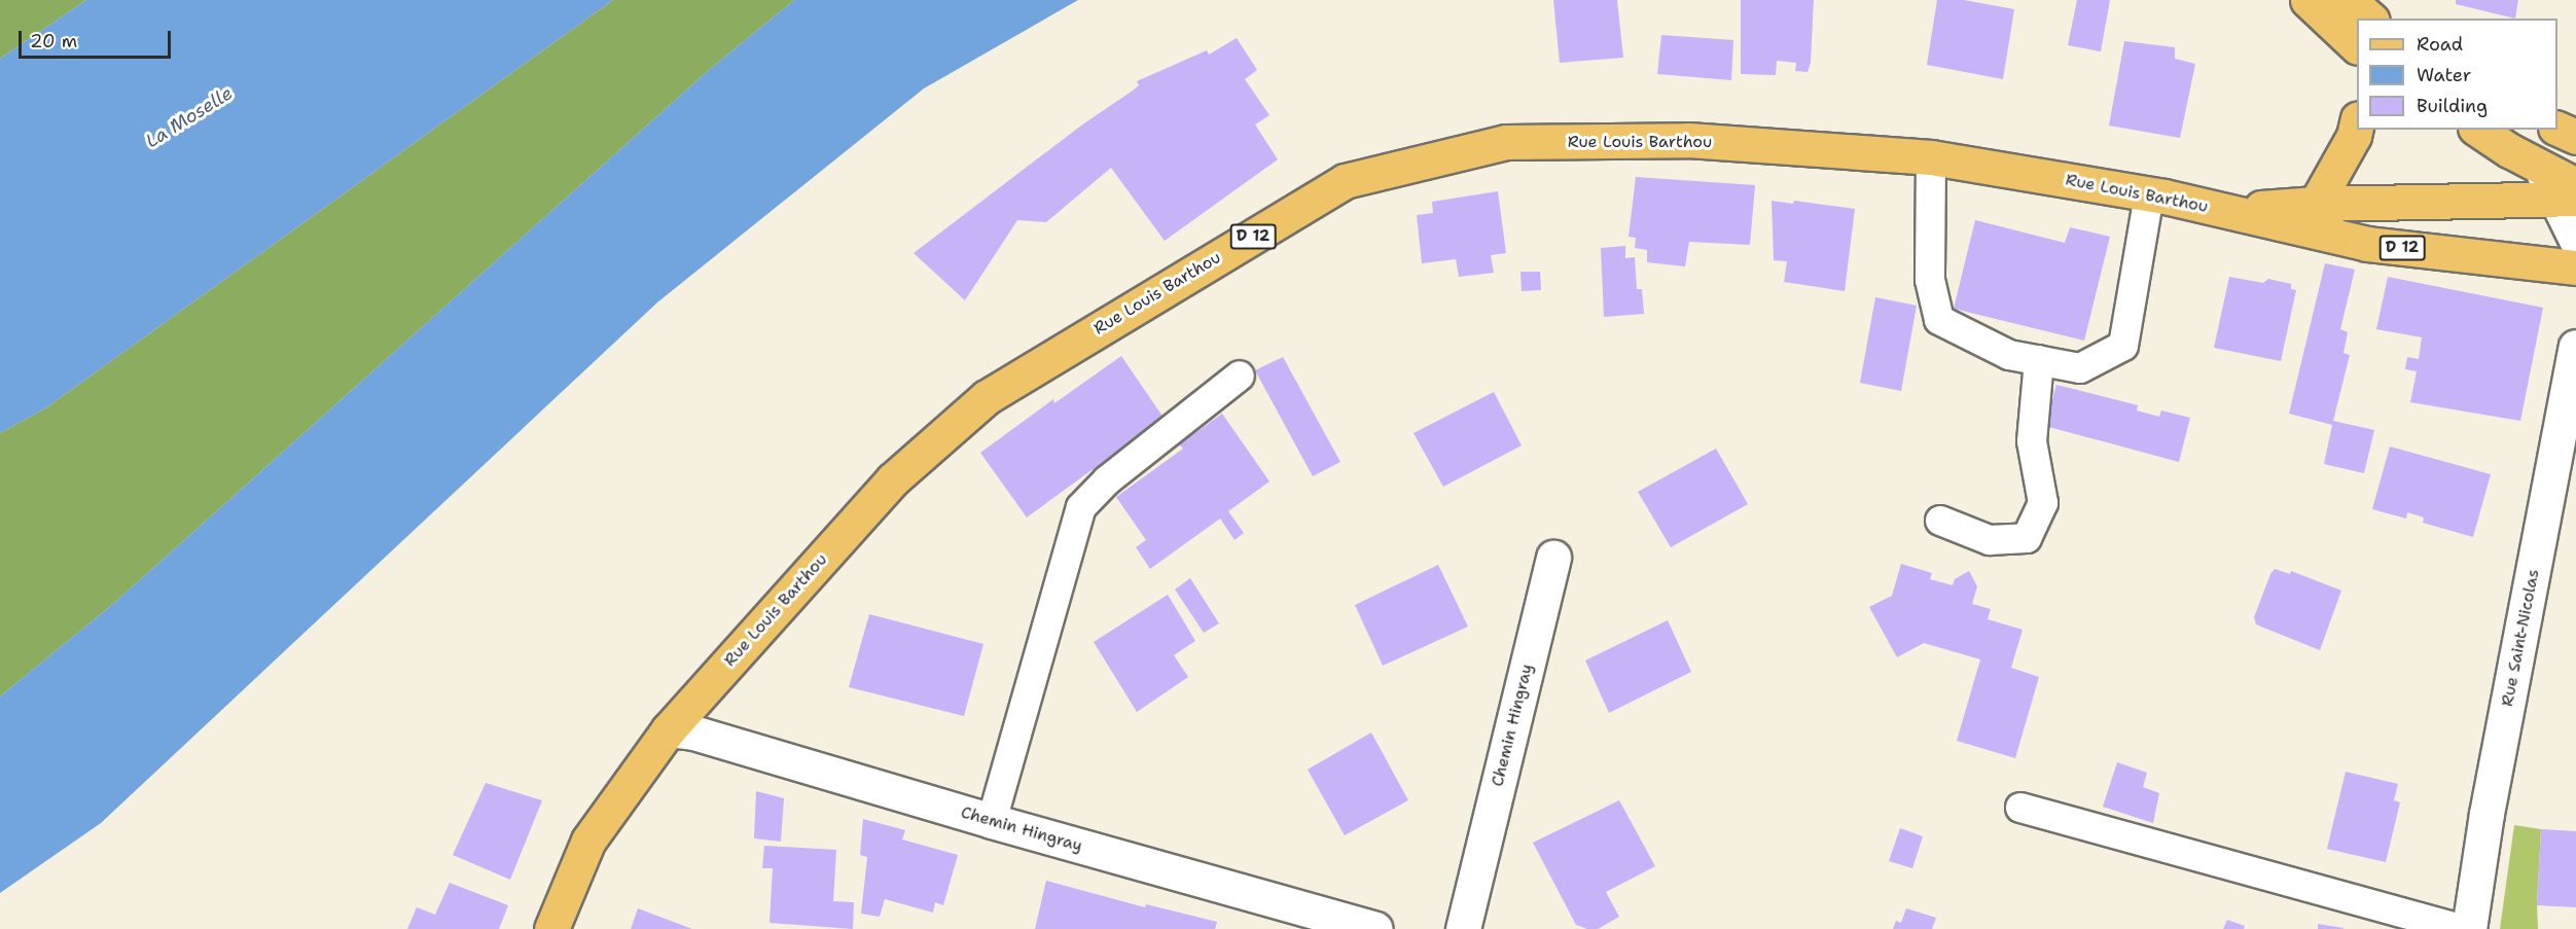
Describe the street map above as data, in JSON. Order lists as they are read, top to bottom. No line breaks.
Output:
{"streets":{"main road":["Rue Louis Barthou","D 12"],"street":["Rue Saint-Nicolas","Chemin Hingray"]},"crossings":[["Rue Louis Barthou","Chemin Hingray"]],"water":["La Moselle"],"legend":["Road","Water","Building"],"scale_bar":"20 m"}
